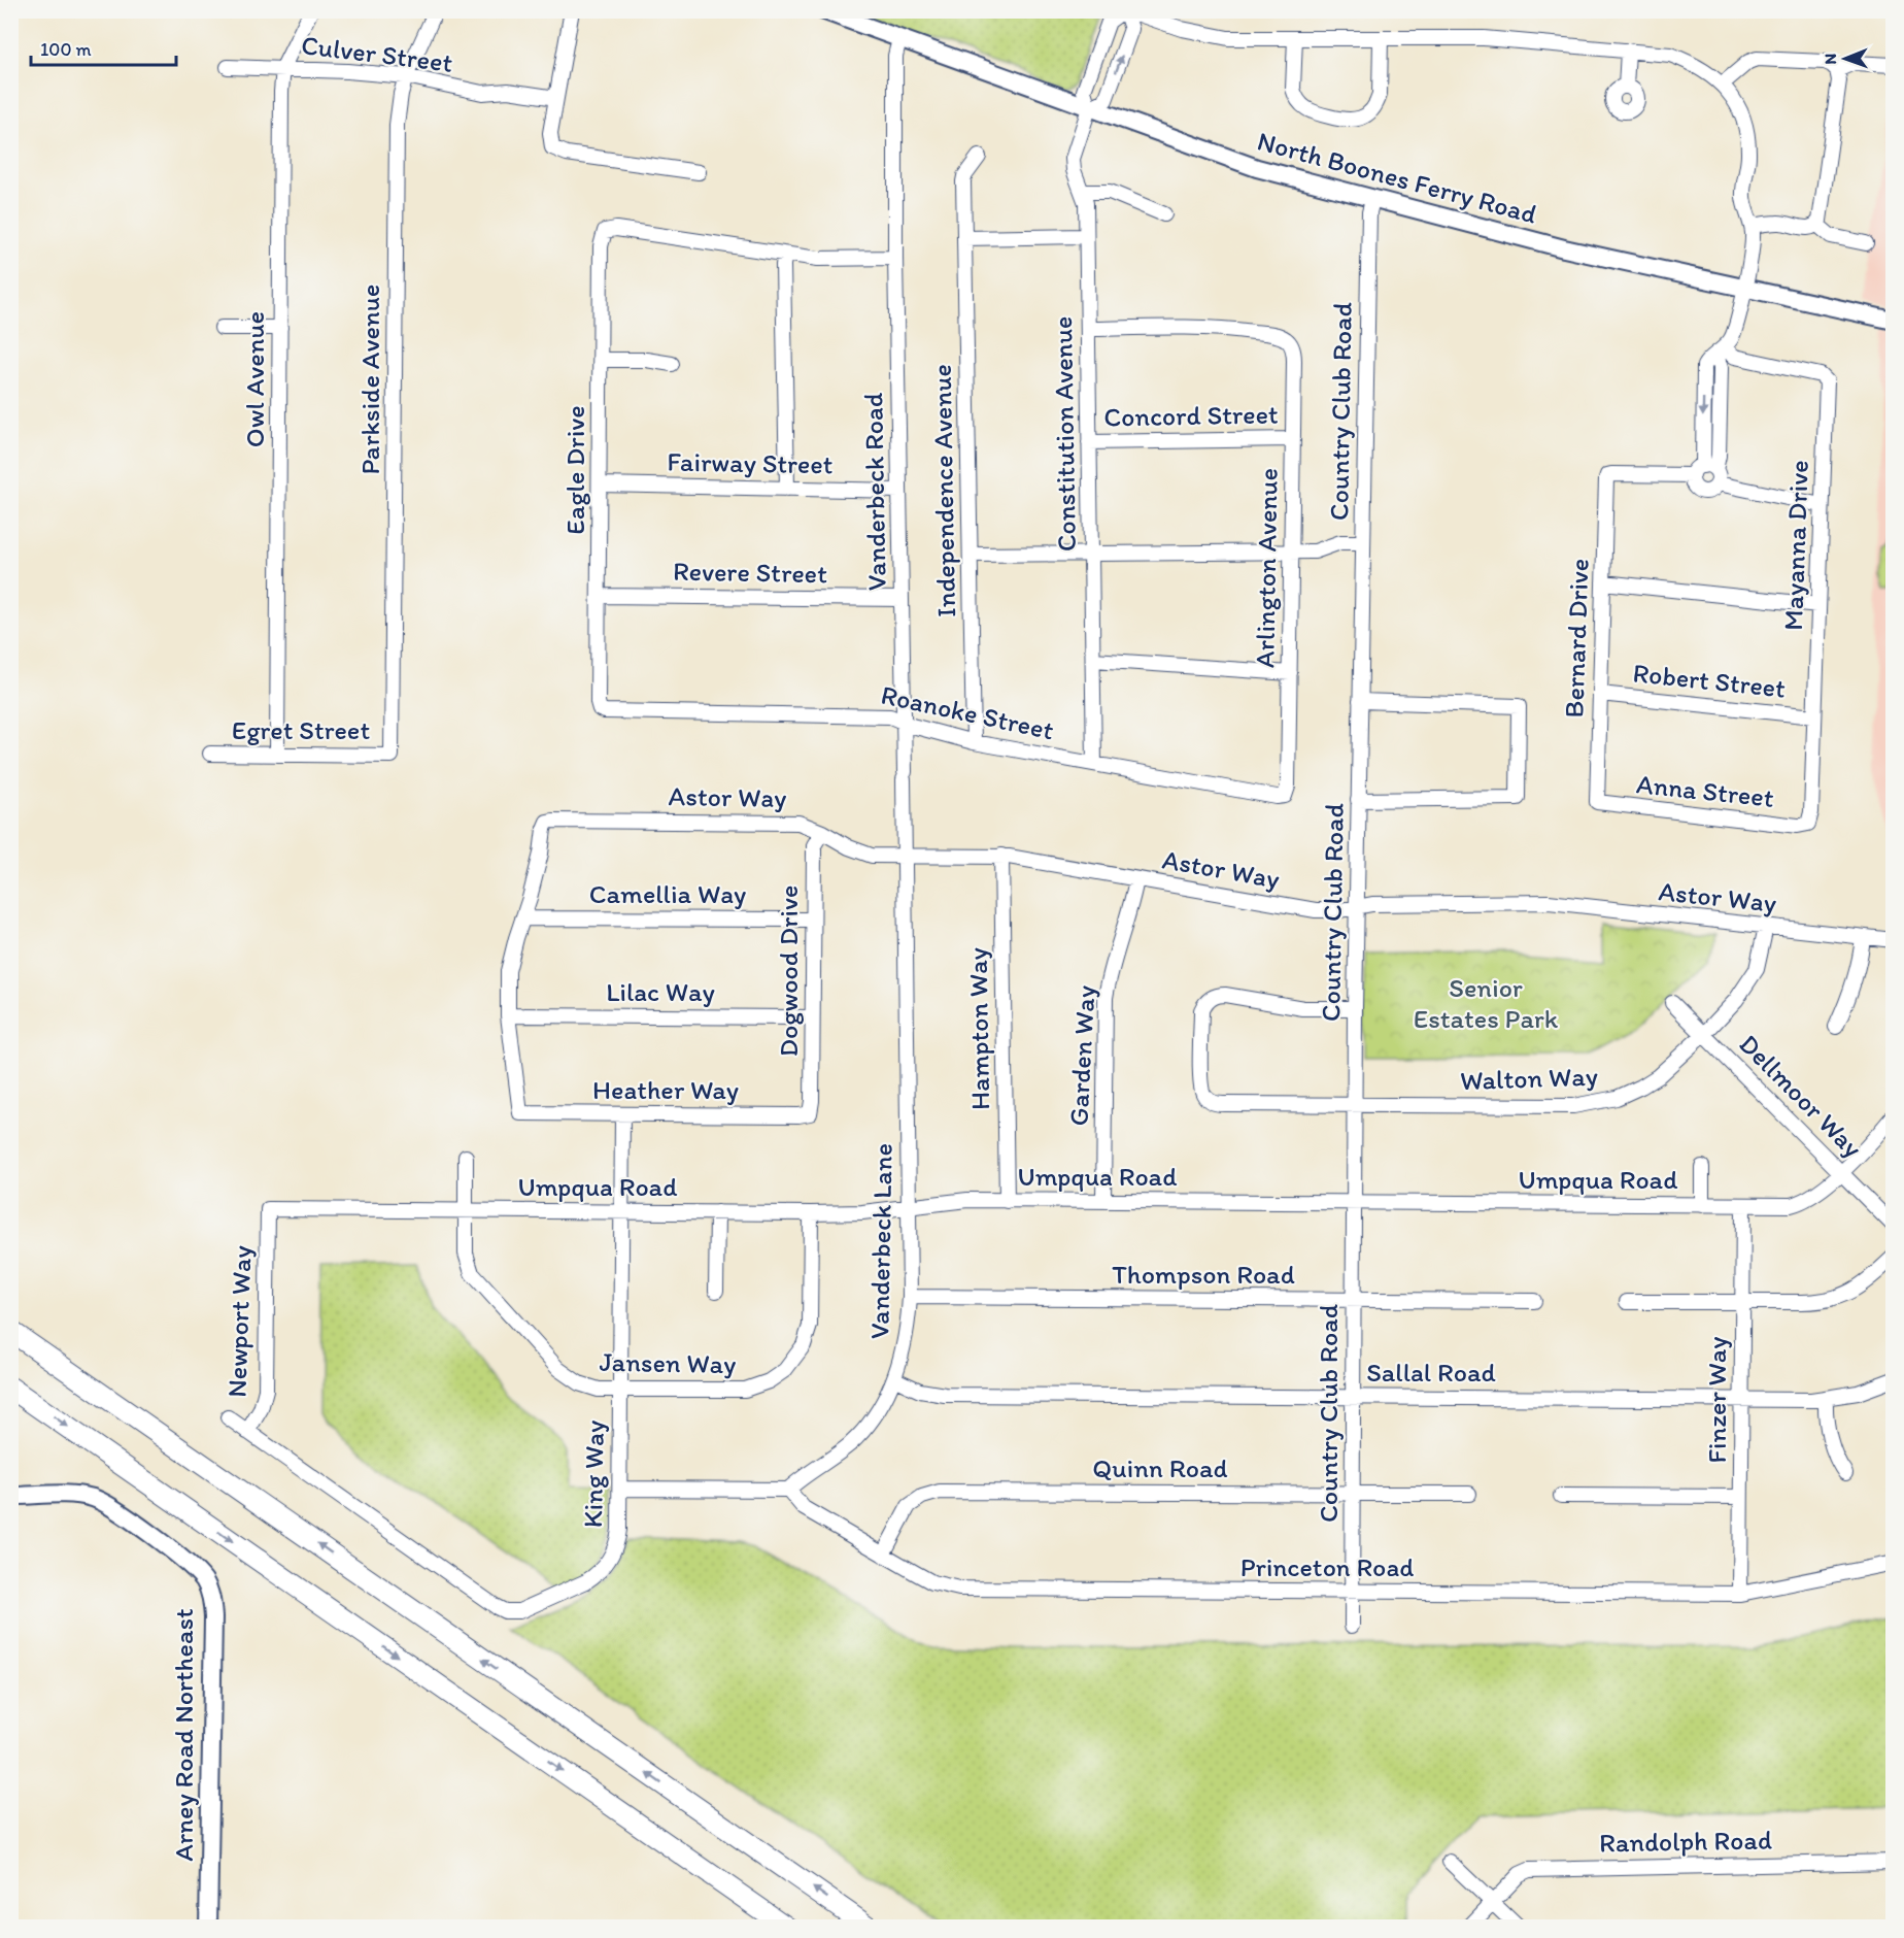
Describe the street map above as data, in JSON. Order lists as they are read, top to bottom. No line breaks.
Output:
{"streets":{"main road":["North Boones Ferry Road","Arney Road Northeast"],"street":["Culver Street","Owl Avenue","Parkside Avenue","Country Club Road","Concord Street","Constitution Avenue","Fairway Street","Eagle Drive","Independence Avenue","Vanderbeck Road","Mayanna Drive","Arlington Avenue","Revere Street","Bernard Drive","Robert Street","Roanoke Street","Egret Street","Anna Street","Astor Way","Camellia Way","Dogwood Drive","Lilac Way","Hampton Way","Garden Way","Walton Way","Heather Way","Dellmoor Way","Umpqua Road","Vanderbeck Lane","Thompson Road","Newport Way","Jansen Way","Sallal Road","Finzer Way","Quinn Road","King Way","Princeton Road","Randolph Road"]},"crossings":[["Culver Street","Owl Avenue"],["Culver Street","Parkside Avenue"],["North Boones Ferry Road","Country Club Road"],["North Boones Ferry Road","Constitution Avenue"],["North Boones Ferry Road","Vanderbeck Road"],["Owl Avenue","Egret Street"],["Parkside Avenue","Egret Street"],["Country Club Road","Astor Way"],["Country Club Road","Walton Way"],["Country Club Road","Umpqua Road"],["Country Club Road","Thompson Road"],["Country Club Road","Sallal Road"],["Country Club Road","Quinn Road"],["Country Club Road","Princeton Road"],["Concord Street","Constitution Avenue"],["Concord Street","Arlington Avenue"],["Constitution Avenue","Arlington Avenue"],["Constitution Avenue","Roanoke Street"],["Fairway Street","Eagle Drive"],["Fairway Street","Vanderbeck Road"],["Eagle Drive","Revere Street"],["Eagle Drive","Roanoke Street"],["Independence Avenue","Roanoke Street"],["Vanderbeck Road","Revere Street"],["Vanderbeck Road","Roanoke Street"],["Vanderbeck Road","Vanderbeck Lane"],["Mayanna Drive","Robert Street"],["Mayanna Drive","Anna Street"],["Arlington Avenue","Roanoke Street"],["Bernard Drive","Robert Street"],["Bernard Drive","Anna Street"],["Astor Way","Camellia Way"],["Astor Way","Dogwood Drive"],["Astor Way","Hampton Way"],["Astor Way","Garden Way"],["Astor Way","Walton Way"],["Astor Way","Vanderbeck Lane"],["Camellia Way","Dogwood Drive"],["Dogwood Drive","Lilac Way"],["Dogwood Drive","Heather Way"],["Lilac Way","Heather Way"],["Hampton Way","Umpqua Road"],["Garden Way","Umpqua Road"],["Walton Way","Dellmoor Way"],["Heather Way","King Way"],["Dellmoor Way","Umpqua Road"],["Umpqua Road","Vanderbeck Lane"],["Umpqua Road","Newport Way"],["Umpqua Road","Jansen Way"],["Umpqua Road","Finzer Way"],["Umpqua Road","King Way"],["Vanderbeck Lane","Thompson Road"],["Vanderbeck Lane","Sallal Road"],["Vanderbeck Lane","Princeton Road"],["Newport Way","King Way"],["Jansen Way","King Way"],["Sallal Road","Finzer Way"],["Finzer Way","Princeton Road"],["Quinn Road","Princeton Road"]],"parks":["Senior Estates Park"],"scale_bar":"100 m","north":"left"}
